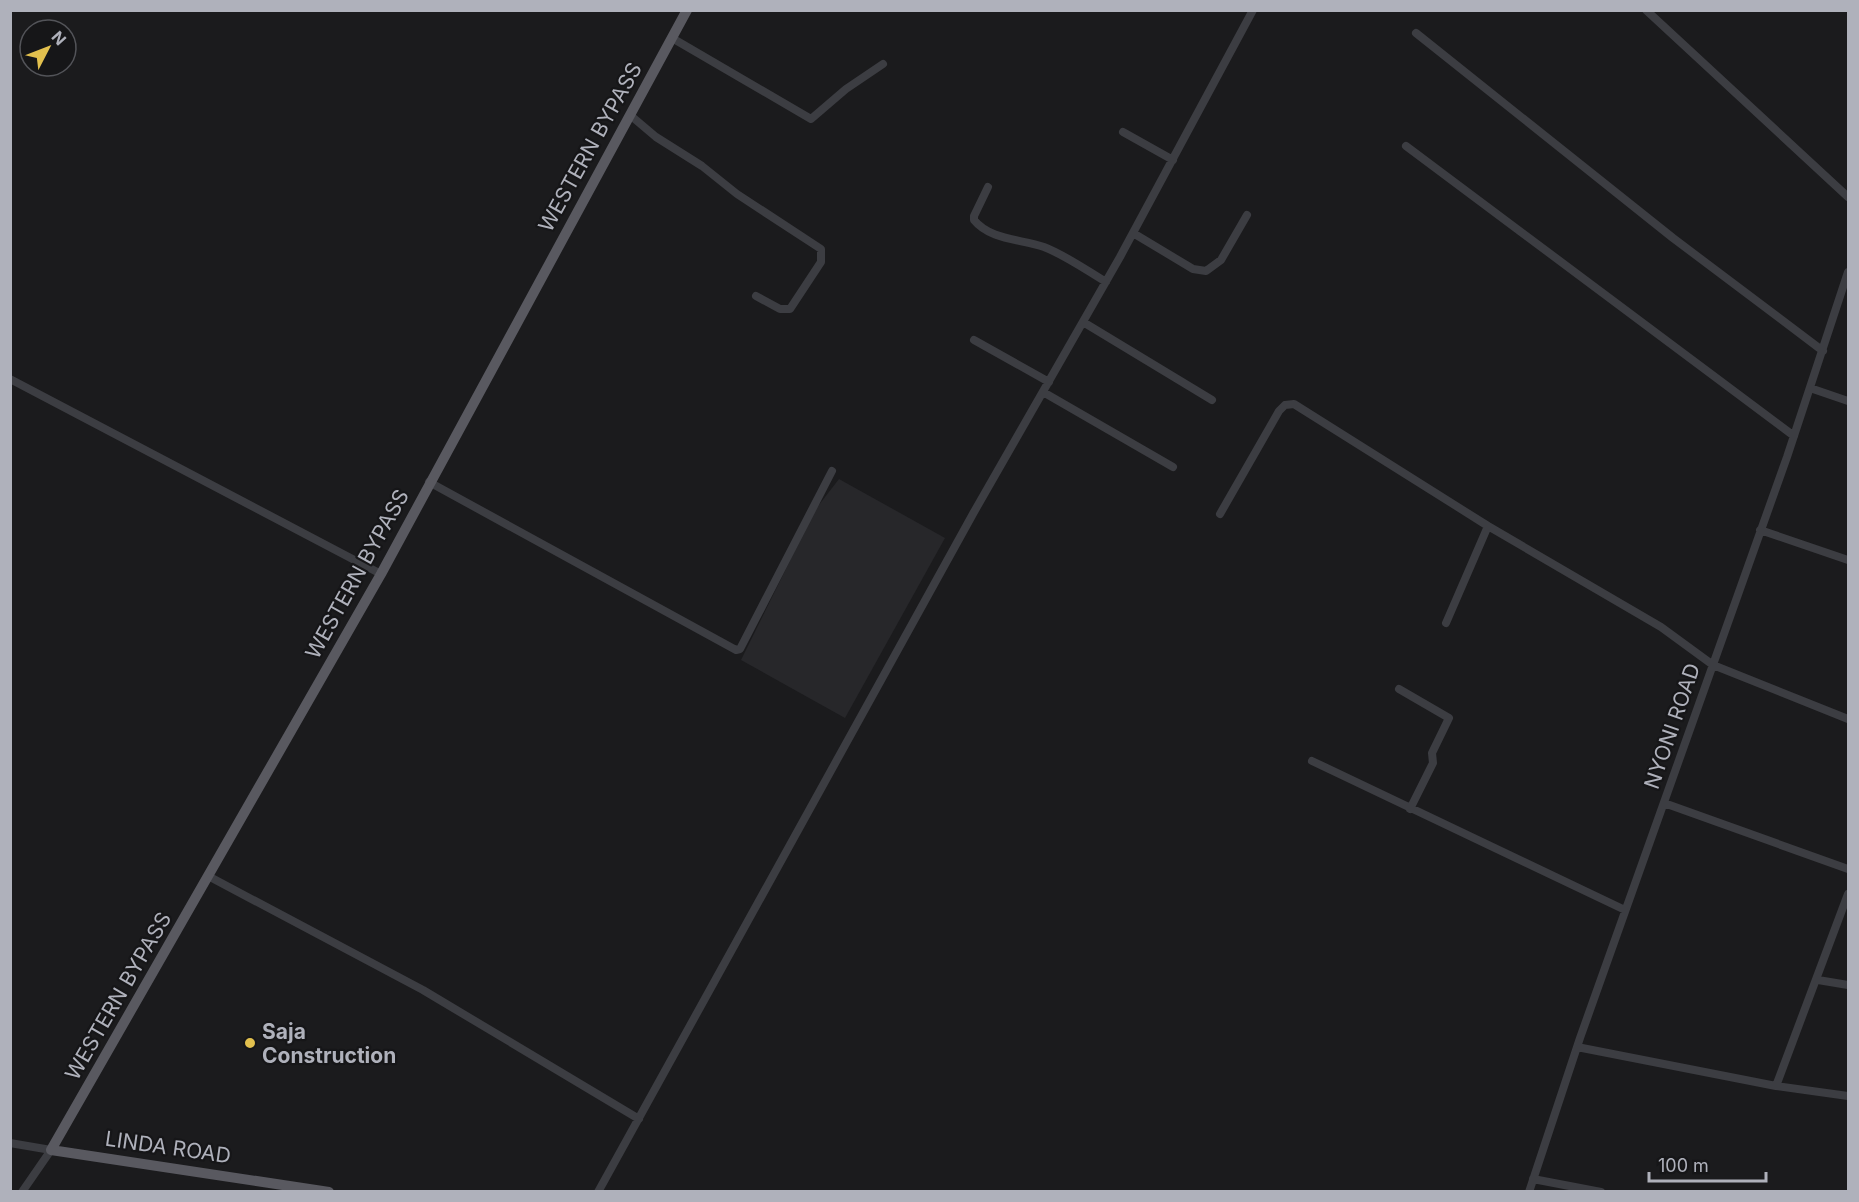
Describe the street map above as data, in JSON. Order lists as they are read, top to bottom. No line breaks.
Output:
{"streets":{"main road":["WESTERN BYPASS","LINDA ROAD"],"street":["NYONI ROAD"]},"crossings":[["WESTERN BYPASS","LINDA ROAD"]],"places":["Saja Construction"],"scale_bar":"100 m","north":"top right"}
